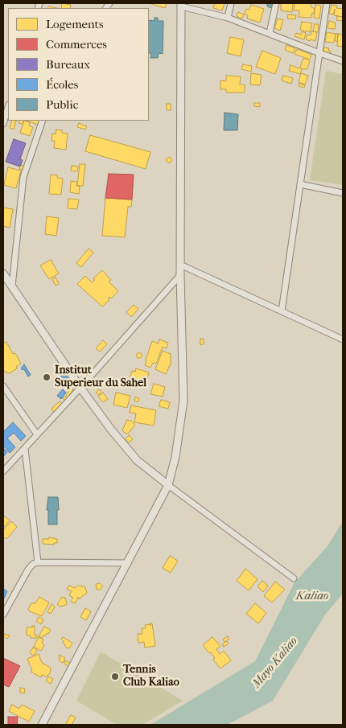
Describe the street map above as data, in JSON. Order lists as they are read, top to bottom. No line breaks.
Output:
{"water":["Kaliao","Mayo Kaliao"],"places":["Institut Superieur du Sahel","Tennis Club Kaliao"],"legend":["Logements","Commerces","Bureaux","Écoles","Public"]}
